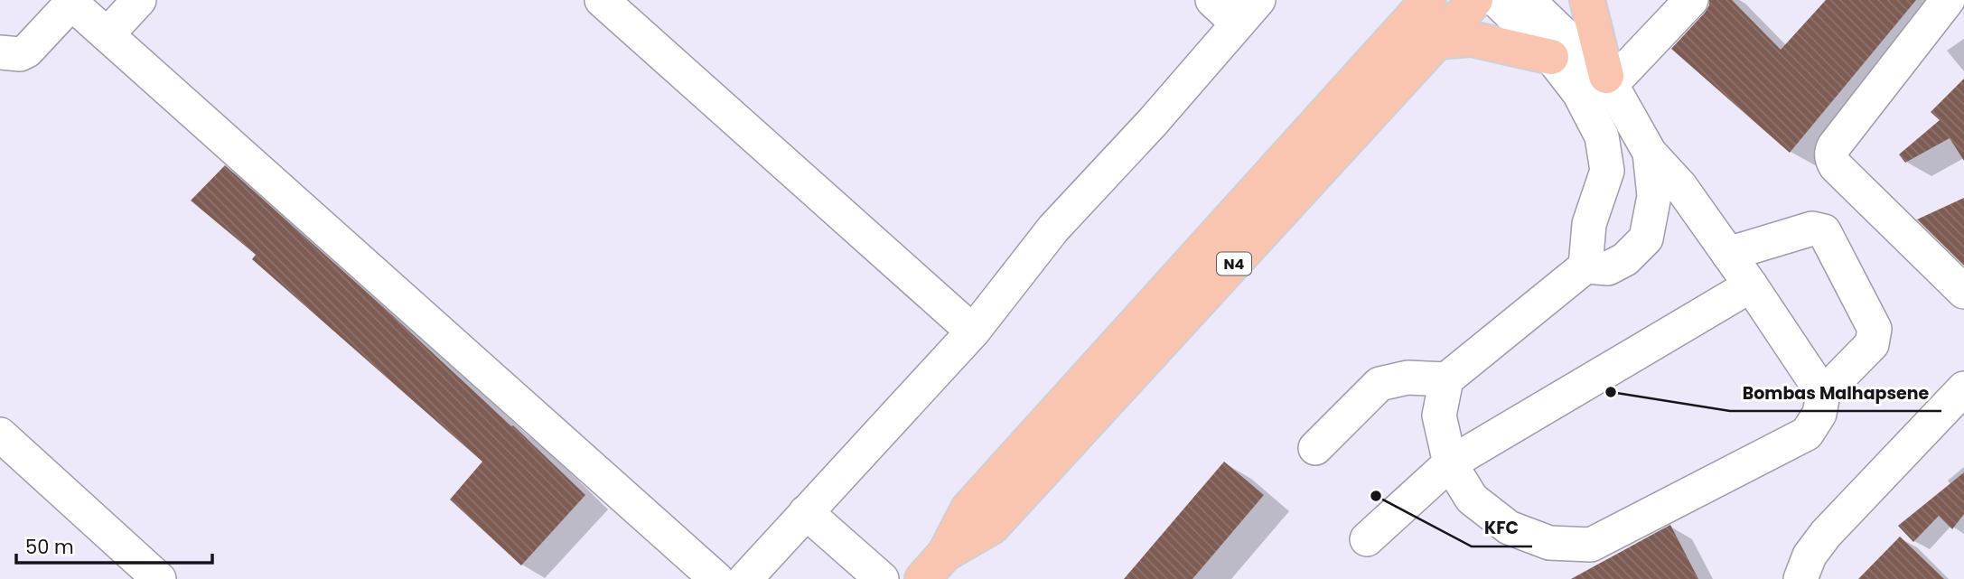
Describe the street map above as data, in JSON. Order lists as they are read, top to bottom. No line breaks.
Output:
{"streets":{"highway":["N4"]},"places":["Bombas Malhapsene","KFC"],"scale_bar":"50 m"}
